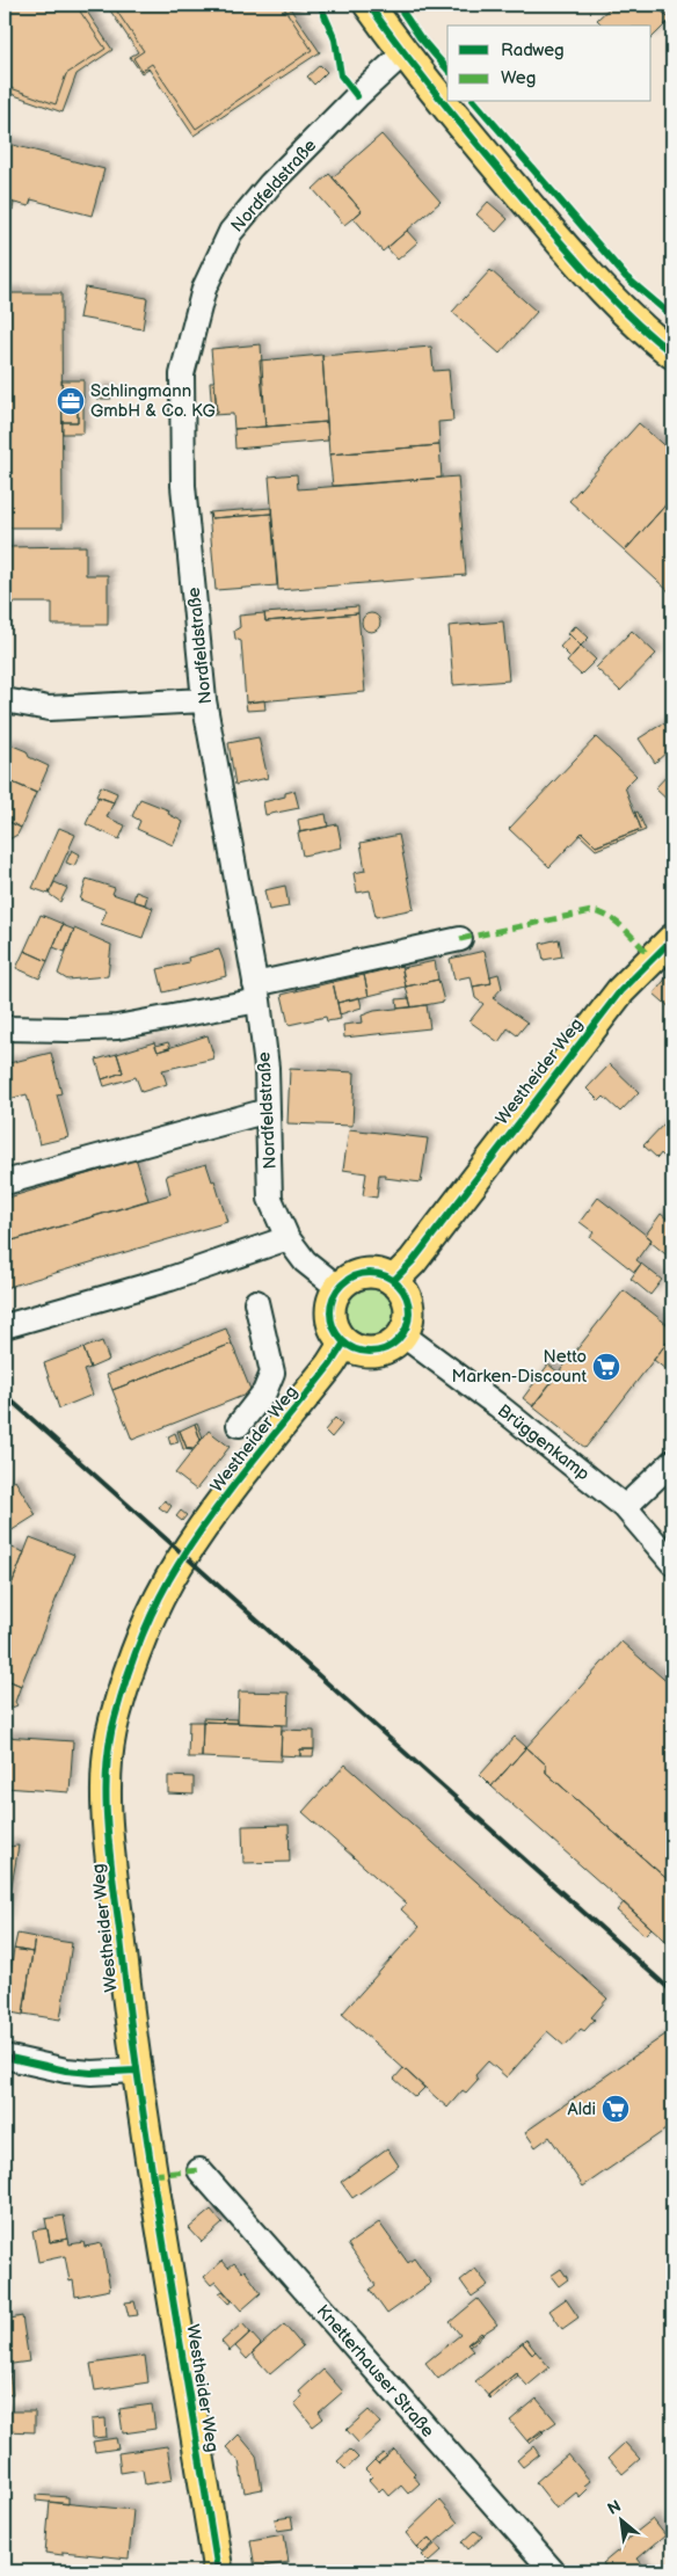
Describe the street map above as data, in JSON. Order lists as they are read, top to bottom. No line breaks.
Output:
{"streets":{"main road":["Westheider Weg"],"street":["Nordfeldstraße","Brüggenkamp","Knetterhauser Straße"]},"crossings":[["Nordfeldstraße","Westheider Weg"],["Nordfeldstraße","Brüggenkamp"],["Westheider Weg","Brüggenkamp"]],"places":{"office":["Schlingmann GmbH & Co. KG"],"supermarket":["Netto Marken-Discount","Aldi"]},"legend":["Radweg","Weg"],"north":"top left"}
